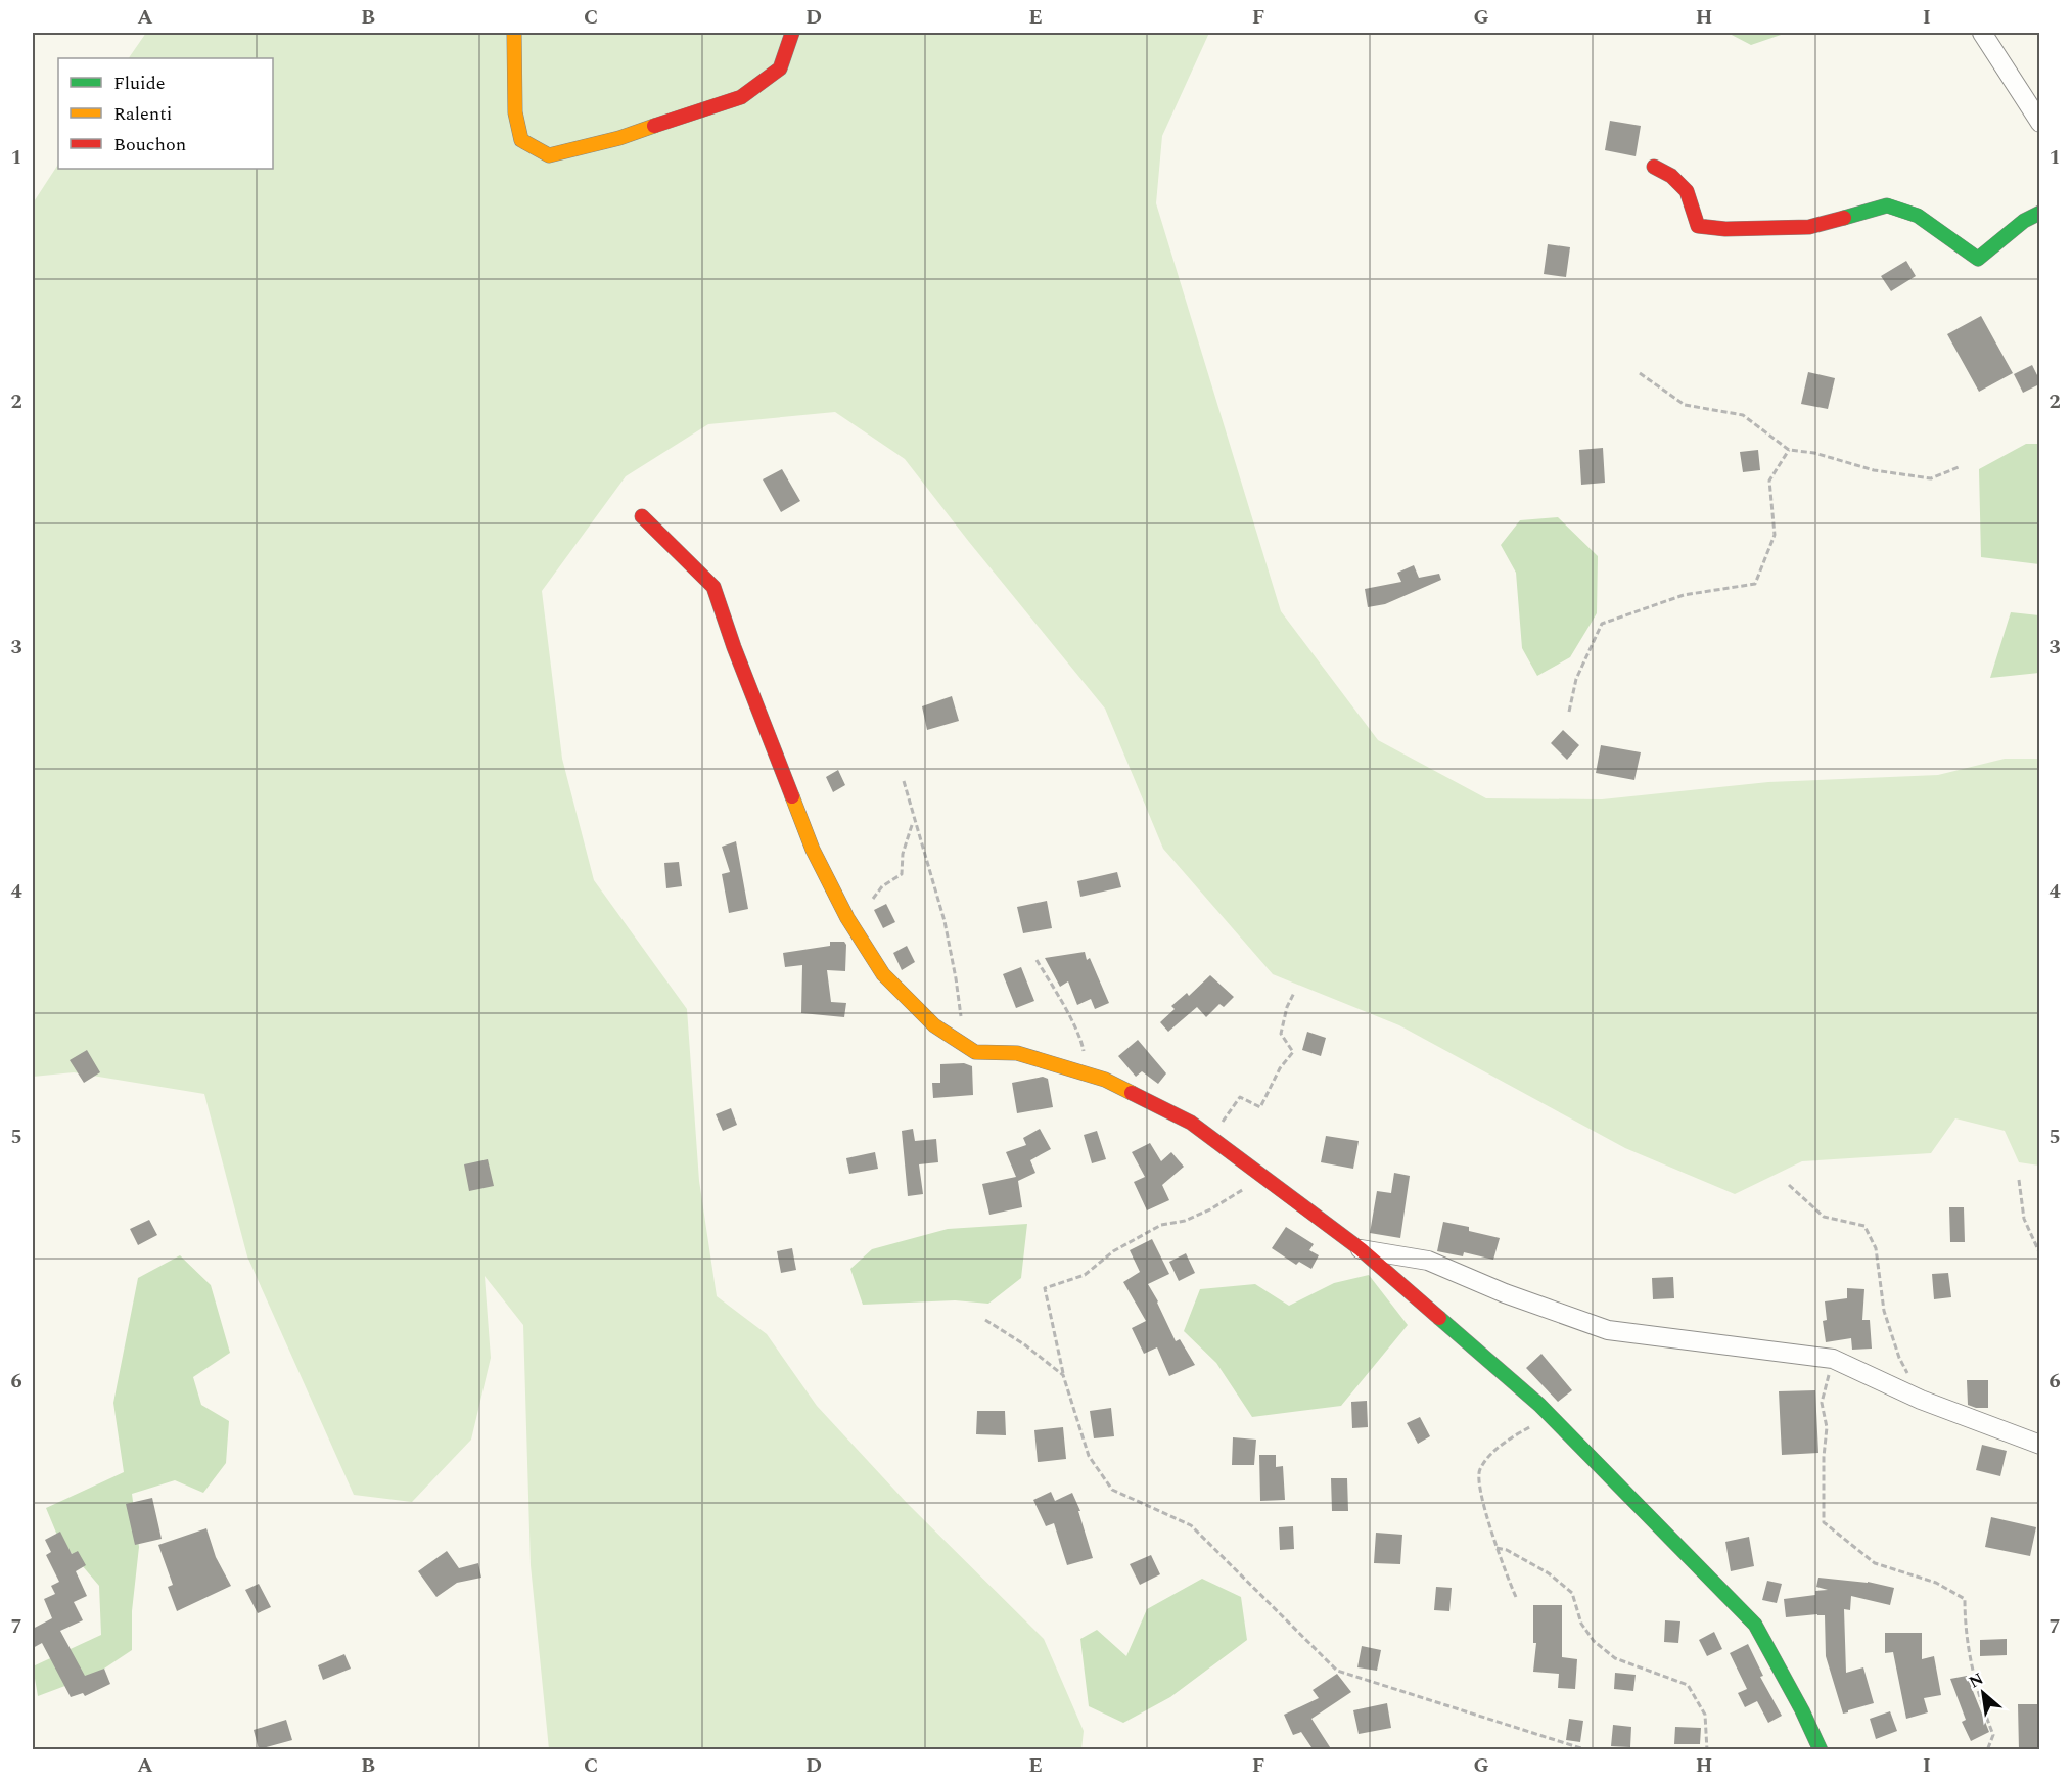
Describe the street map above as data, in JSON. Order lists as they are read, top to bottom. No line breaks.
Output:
{"legend":["Fluide","Ralenti","Bouchon"],"north":"top left","grid":{"columns":["A","B","C","D","E","F","G","H","I"],"rows":["1","2","3","4","5","6","7"]}}
